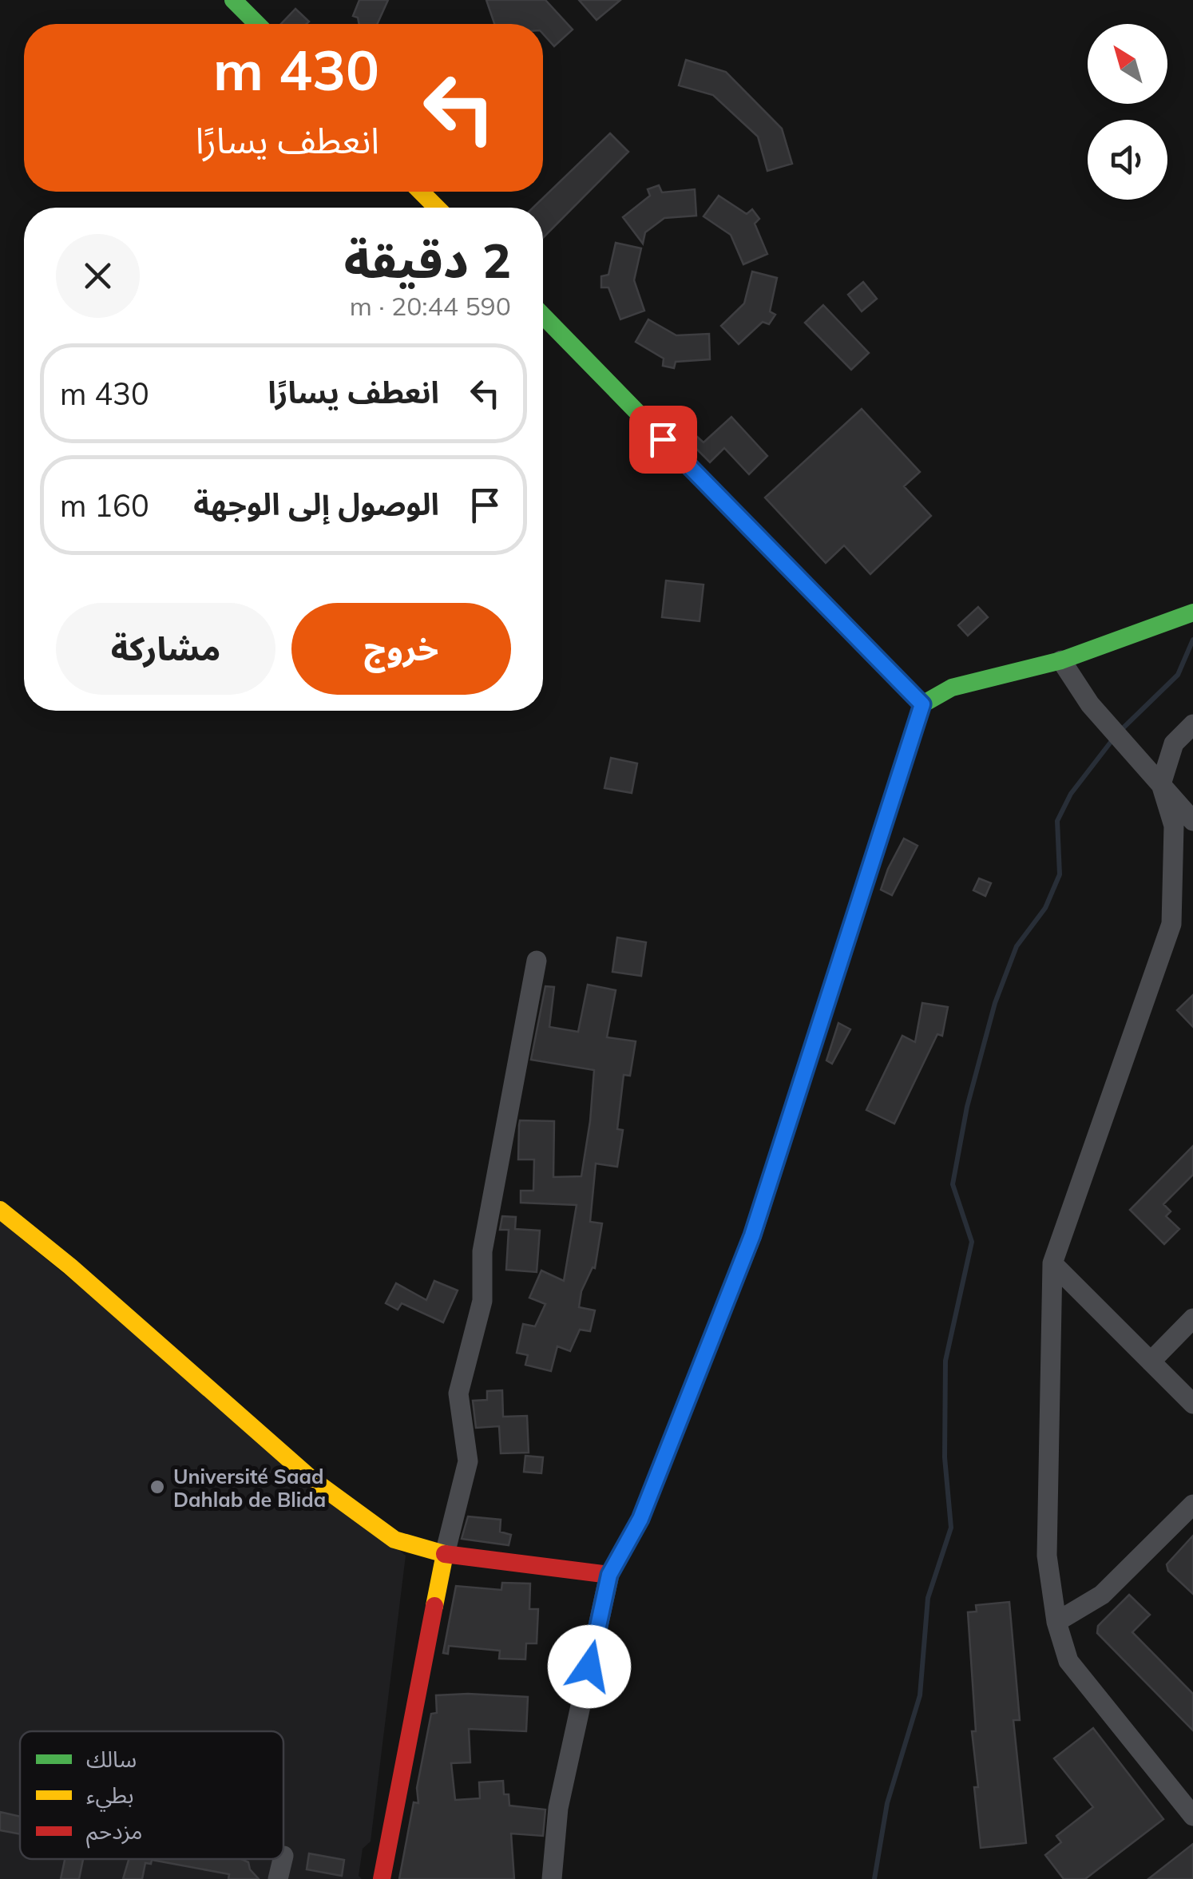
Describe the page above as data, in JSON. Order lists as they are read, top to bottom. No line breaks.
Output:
{"places":["Université Saad Dahlab de Blida"],"legend":["سالك","بطيء","مزدحم"],"north":"top left","page":{"turn":["430 m","انعطف يسارًا"],"heading":["2 دقيقة","590 m · 20:44"],"list":[{"name":"انعطف يسارًا","value":"430 m"},{"name":"الوصول إلى الوجهة","value":"160 m"}],"buttons":["خروج","مشاركة"]}}
